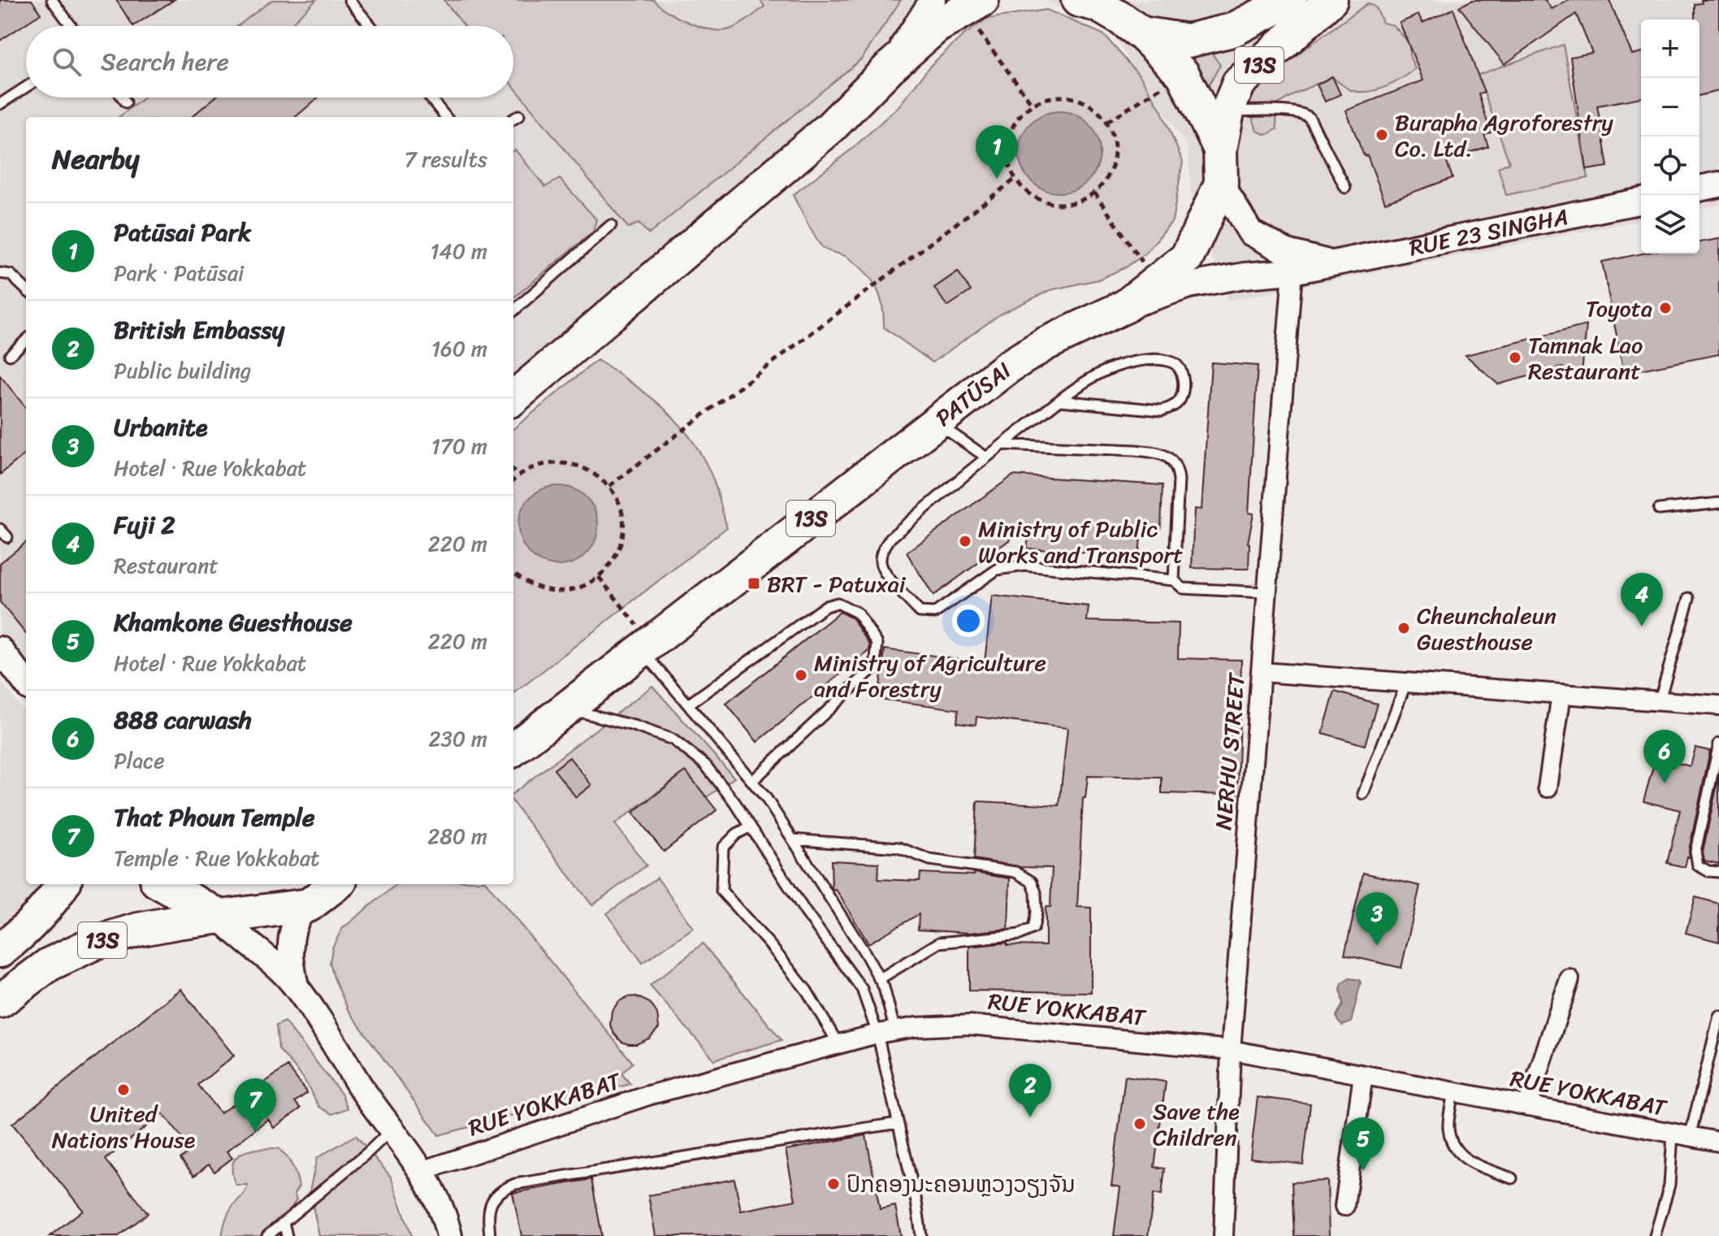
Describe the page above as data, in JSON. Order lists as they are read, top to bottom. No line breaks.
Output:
{"streets":{"highway":["13S","PATŪSAI"],"main road":["RUE 23 SINGHA"],"street":["NERHU STREET","RUE YOKKABAT"]},"crossings":[["13S","PATŪSAI"],["RUE 23 SINGHA","PATŪSAI"],["RUE 23 SINGHA","NERHU STREET"],["NERHU STREET","RUE YOKKABAT"]],"places":{"other":["Burapha Agroforestry Co. Ltd.","Toyota","Tamnak Lao Restaurant","Ministry of Public Works and Transport","Cheunchaleun Guesthouse","Ministry of Agriculture and Forestry","United Nations House","Save the Children","ປົກຄອງນະຄອນຫຼວງວຽງຈັນ"],"transit":["BRT - Patuxai"]},"page":{"map_buttons":["+","−"],"search":"Search here","heading":["Nearby","7 results"],"pins":["1","4","6","3","2","7","5"],"list":[{"mark":"1","name":"Patūsai Park","note":"Park · Patūsai","value":"140 m"},{"mark":"2","name":"British Embassy","note":"Public building","value":"160 m"},{"mark":"3","name":"Urbanite","note":"Hotel · Rue Yokkabat","value":"170 m"},{"mark":"4","name":"Fuji 2","note":"Restaurant","value":"220 m"},{"mark":"5","name":"Khamkone Guesthouse","note":"Hotel · Rue Yokkabat","value":"220 m"},{"mark":"6","name":"888 carwash","note":"Place","value":"230 m"},{"mark":"7","name":"That Phoun Temple","note":"Temple · Rue Yokkabat","value":"280 m"}]}}
